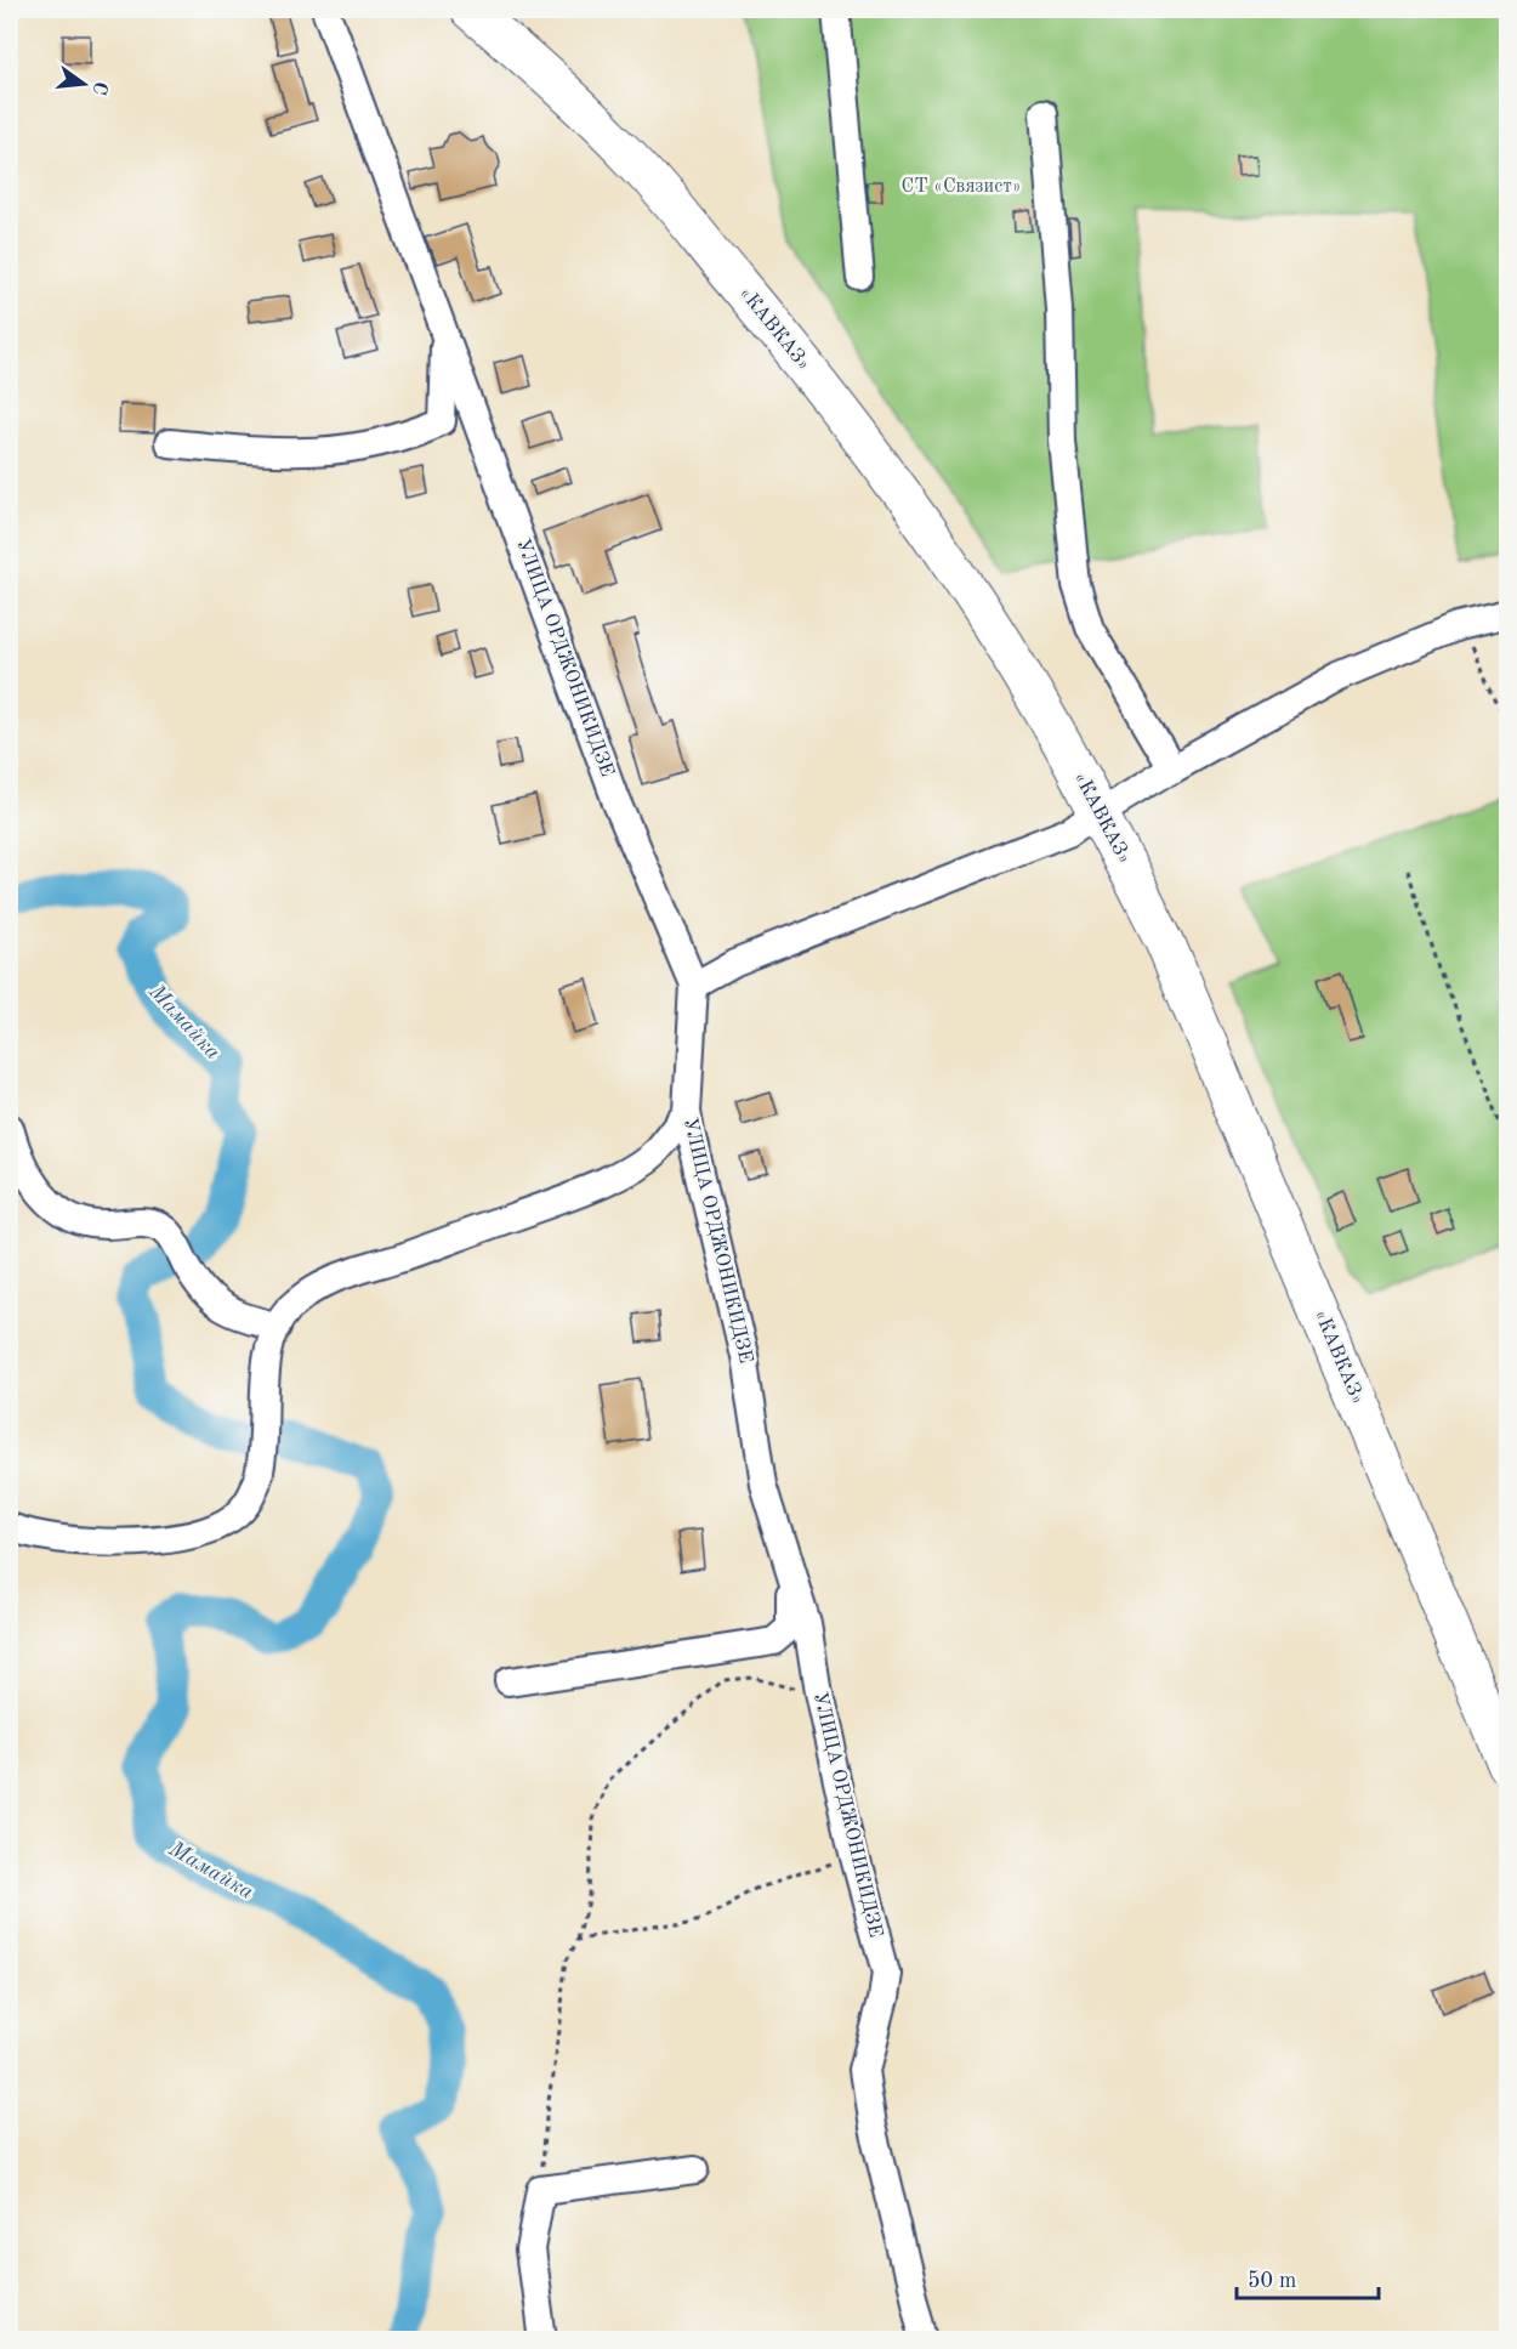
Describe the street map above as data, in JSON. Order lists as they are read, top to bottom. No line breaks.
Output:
{"streets":{"highway":["«КАВКАЗ»"],"street":["УЛИЦА ОРДЖОНИКИДЗЕ"]},"water":["Мамайка"],"parks":["СТ «Связист»"],"scale_bar":"50 m","north":"right"}
